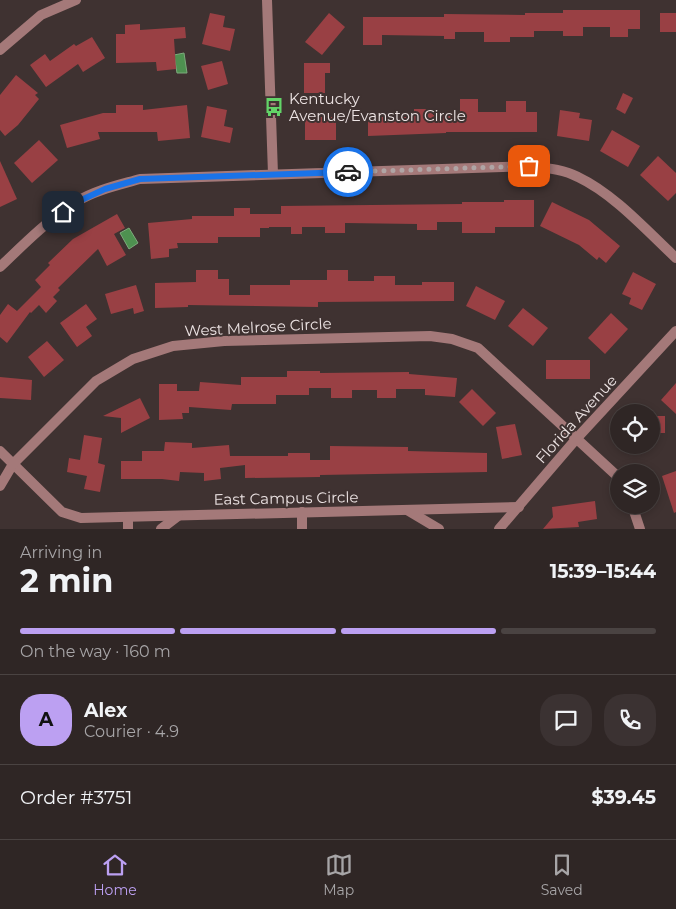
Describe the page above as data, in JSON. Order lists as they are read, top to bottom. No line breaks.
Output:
{"streets":{"street":["West Melrose Circle","Florida Avenue","East Campus Circle"]},"crossings":[["West Melrose Circle","Florida Avenue"],["West Melrose Circle","East Campus Circle"],["Florida Avenue","East Campus Circle"]],"places":{"bus stop":["Kentucky Avenue/Evanston Circle"]},"page":{"heading":["2 min","Arriving in","15:39–15:44"],"panel":["Alex","Courier · 4.9","Order #3751","$39.45"],"bar":"On the way · 160 m","round":"A","tabs":["Home","Map","Saved"]}}
